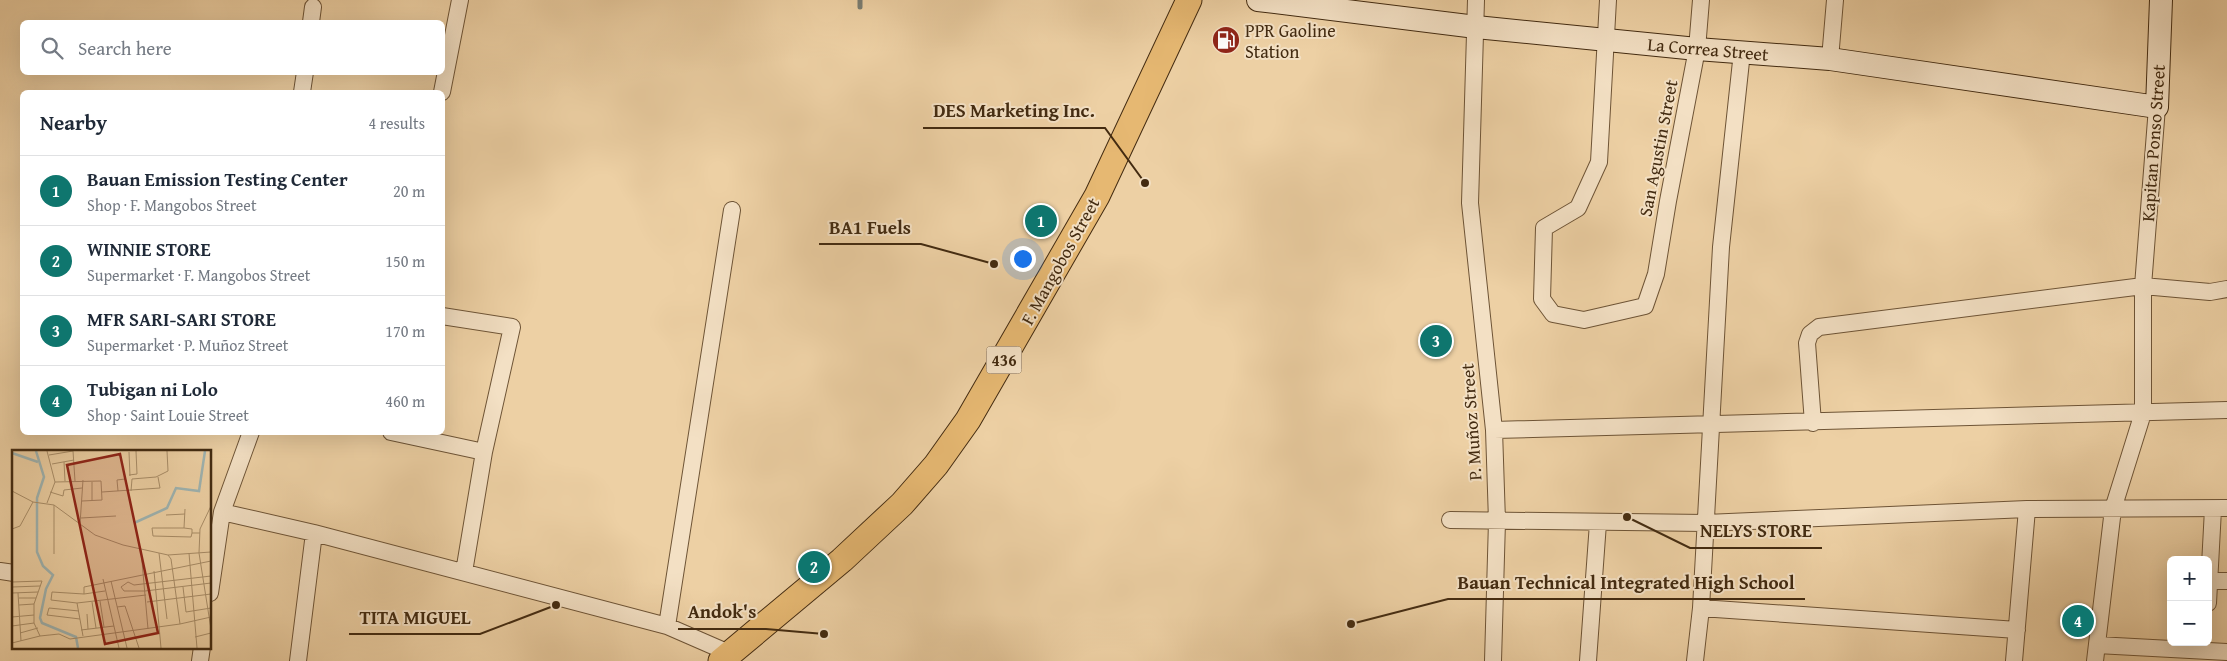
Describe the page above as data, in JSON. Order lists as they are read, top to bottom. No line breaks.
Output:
{"streets":{"main road":["F. Mangobos Street","436"],"street":["La Correa Street","Kapitan Ponso Street","San Agustin Street","P. Muñoz Street"]},"crossings":[["La Correa Street","Kapitan Ponso Street"],["La Correa Street","San Agustin Street"],["La Correa Street","P. Muñoz Street"]],"places":{"fuel station":["PPR Gaoline Station"],"other":["DES Marketing Inc.","BA1 Fuels","NELYS STORE","TITA MIGUEL","Bauan Technical Integrated High School","Andok's"]},"page":{"search":"Search here","heading":["Nearby","4 results"],"list":[{"mark":"1","name":"Bauan Emission Testing Center","note":"Shop · F. Mangobos Street","value":"20 m"},{"mark":"2","name":"WINNIE STORE","note":"Supermarket · F. Mangobos Street","value":"150 m"},{"mark":"3","name":"MFR SARI-SARI STORE","note":"Supermarket · P. Muñoz Street","value":"170 m"},{"mark":"4","name":"Tubigan ni Lolo","note":"Shop · Saint Louie Street","value":"460 m"}],"pins":["1","3","2","4"],"map_buttons":["+","−"]}}
